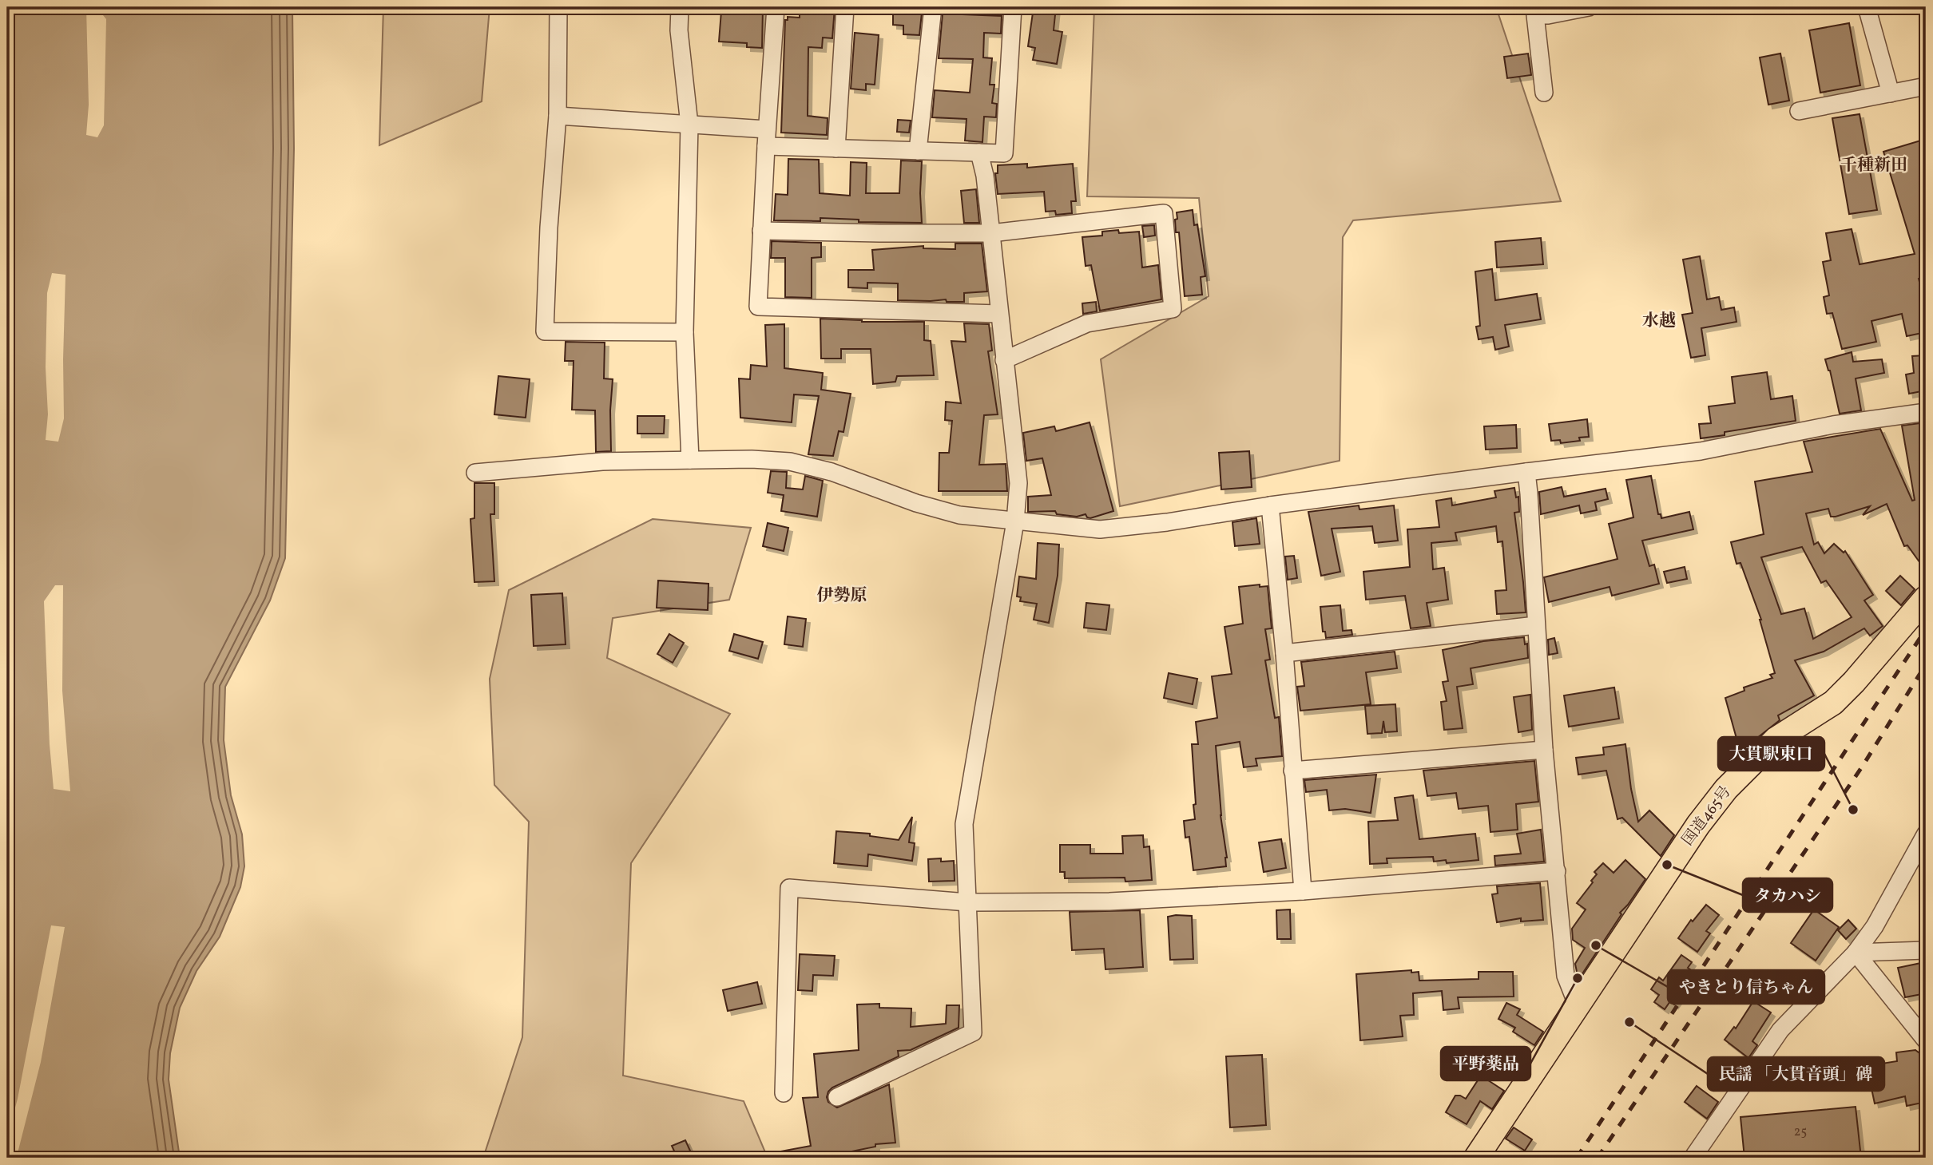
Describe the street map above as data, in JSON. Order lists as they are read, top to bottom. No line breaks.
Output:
{"streets":{"highway":["国道465号"]},"districts":["千種新田","水越","伊勢原"],"places":["大貫駅東口","タカハシ","やきとり信ちゃん","平野薬品","民謡 「大貫音頭」碑"],"house_numbers":["25"]}
